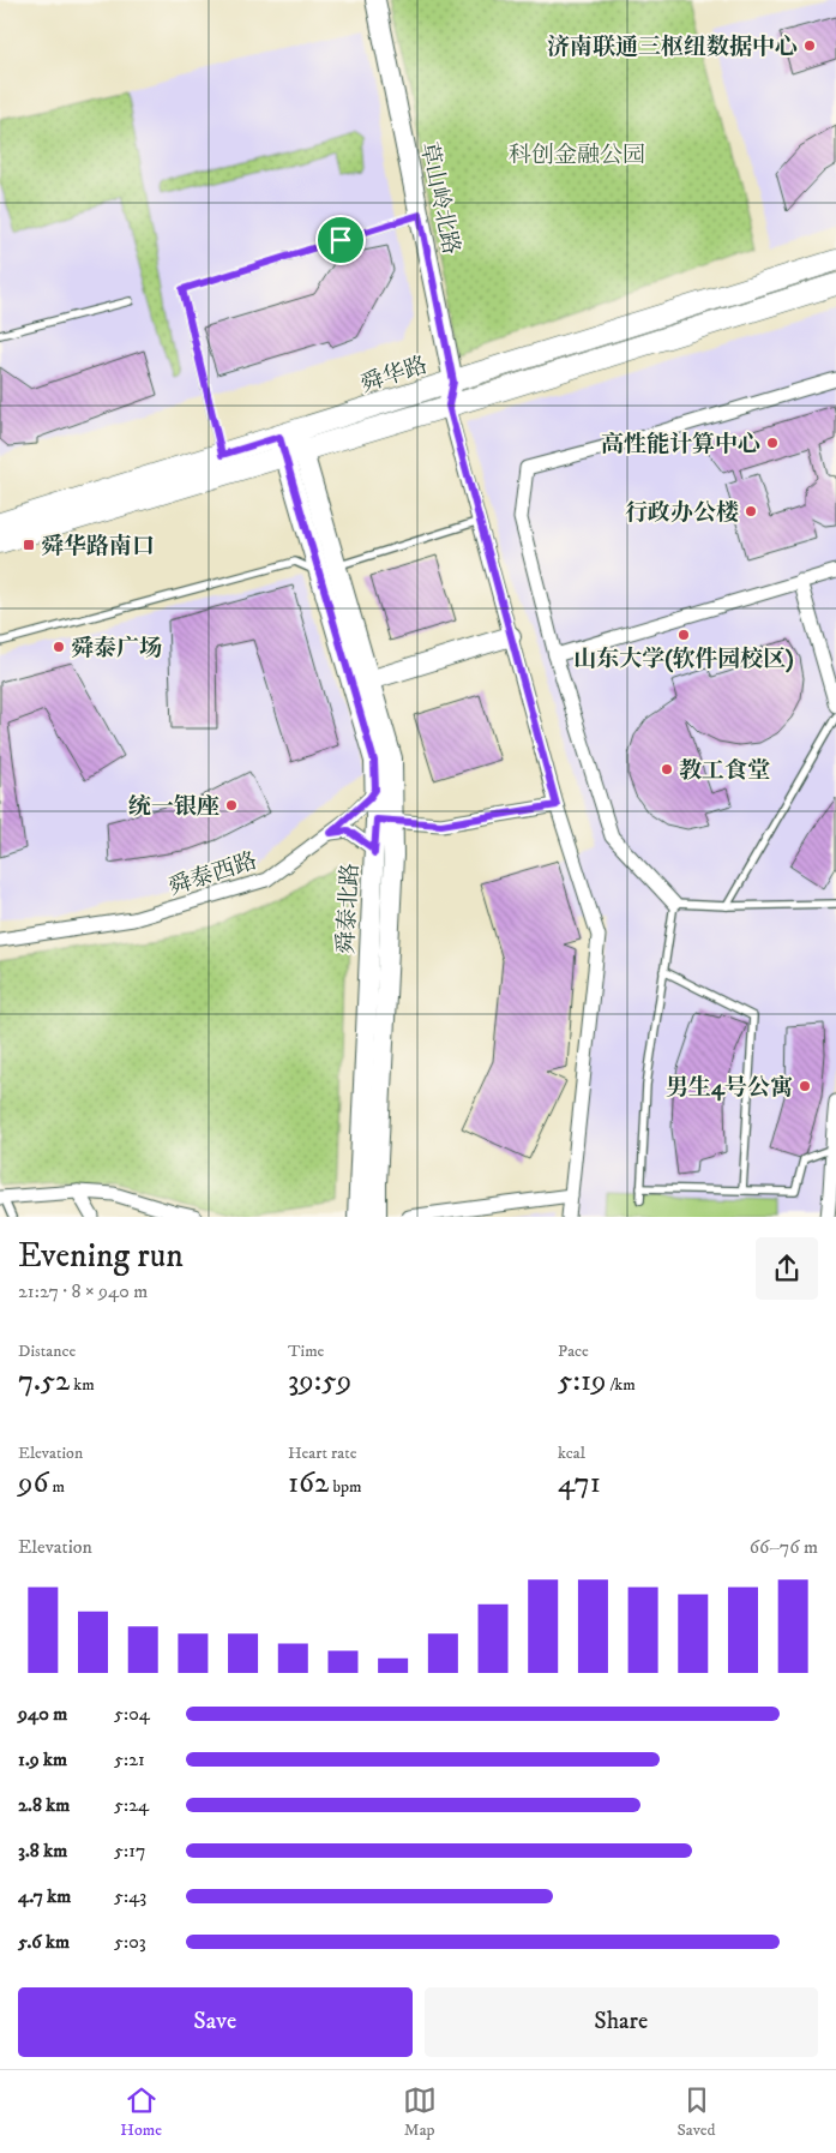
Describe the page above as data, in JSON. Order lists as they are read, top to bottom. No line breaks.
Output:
{"streets":{"main road":["草山岭北路","舜华路","舜泰北路"],"street":["舜泰西路"]},"crossings":[["草山岭北路","舜华路"],["舜华路","舜泰北路"],["舜泰西路","舜泰北路"]],"parks":["科创金融公园"],"places":{"other":["济南联通三枢纽数据中心","高性能计算中心","行政办公楼","山东大学(软件园校区)","舜泰广场","教工食堂","统一银座","男生4号公寓"],"transit":["舜华路南口"]},"page":{"heading":["Evening run","21:27 · 8 × 940 m"],"stats":[["Distance","7.52 km"],["Time","39:59"],["Pace","5:19 /km"],["Elevation","96 m"],["Heart rate","162 bpm"],["kcal","471"]],"chart":["Elevation","66–76 m"],"list":[{"name":"940 m","note":"5:04"},{"name":"1.9 km","note":"5:21"},{"name":"2.8 km","note":"5:24"},{"name":"3.8 km","note":"5:17"},{"name":"4.7 km","note":"5:43"},{"name":"5.6 km","note":"5:03"}],"buttons":["Save","Share"],"tabs":["Home","Map","Saved"]}}
